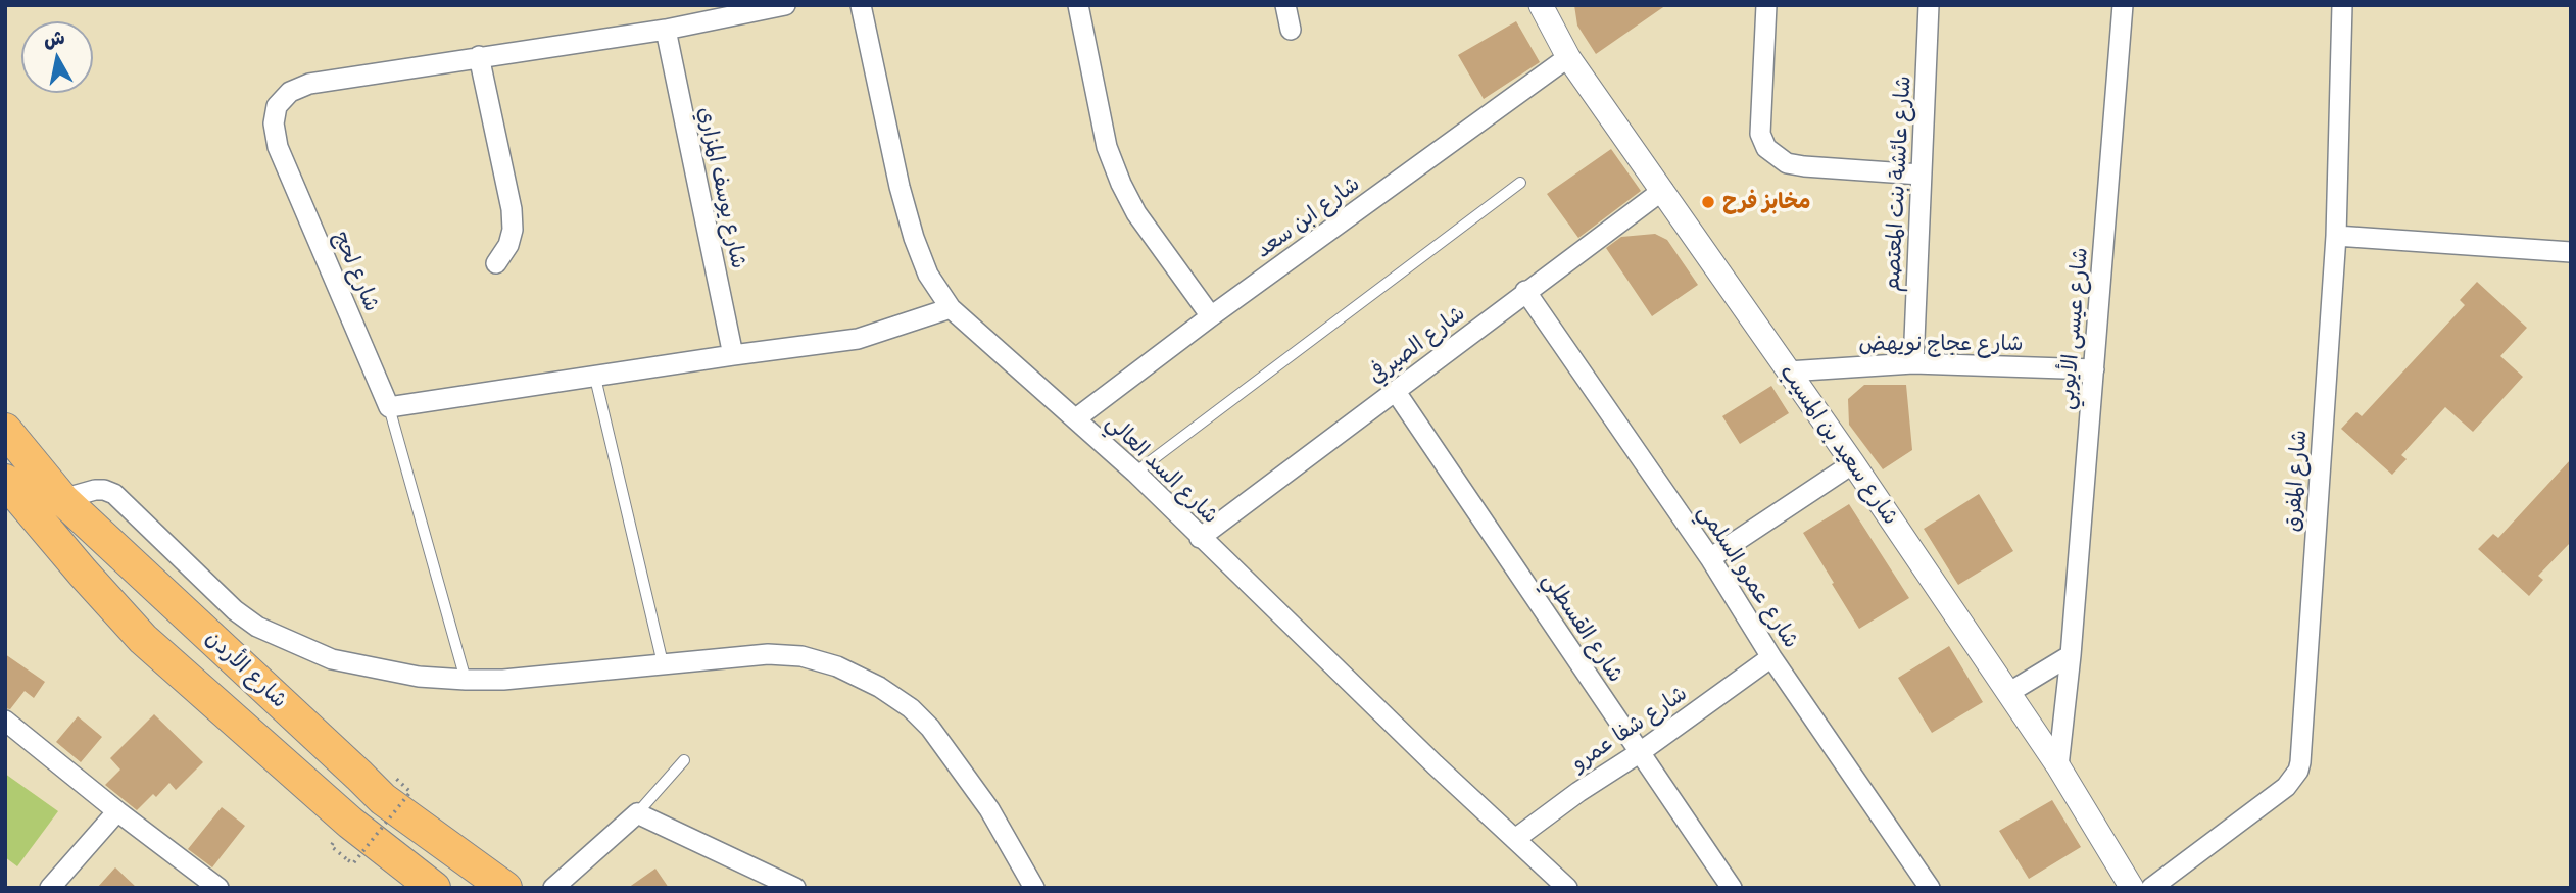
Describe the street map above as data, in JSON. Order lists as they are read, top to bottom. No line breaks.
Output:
{"streets":{"highway":["شارع الأردن"],"street":["شارع عائشة بنت المعتصم","شارع يوسف المزاري","شارع ابن سعد","شارع لحج","شارع عيسى الأيوبي","شارع عجاج نويهض","شارع الصيرفي","شارع سعيد بن المسيب","شارع السد العالي","شارع المفرق","شارع عمرو السلمي","شارع القسطلي","شارع شفا عمرو"]},"crossings":[["شارع عائشة بنت المعتصم","شارع عجاج نويهض"],["شارع يوسف المزاري","شارع لحج"],["شارع ابن سعد","شارع سعيد بن المسيب"],["شارع ابن سعد","شارع السد العالي"],["شارع عيسى الأيوبي","شارع عجاج نويهض"],["شارع عيسى الأيوبي","شارع سعيد بن المسيب"],["شارع عجاج نويهض","شارع سعيد بن المسيب"],["شارع الصيرفي","شارع سعيد بن المسيب"],["شارع الصيرفي","شارع السد العالي"],["شارع الصيرفي","شارع عمرو السلمي"],["شارع الصيرفي","شارع القسطلي"],["شارع السد العالي","شارع شفا عمرو"],["شارع عمرو السلمي","شارع شفا عمرو"],["شارع القسطلي","شارع شفا عمرو"]],"places":["مخابز فرح"],"north":"top"}
